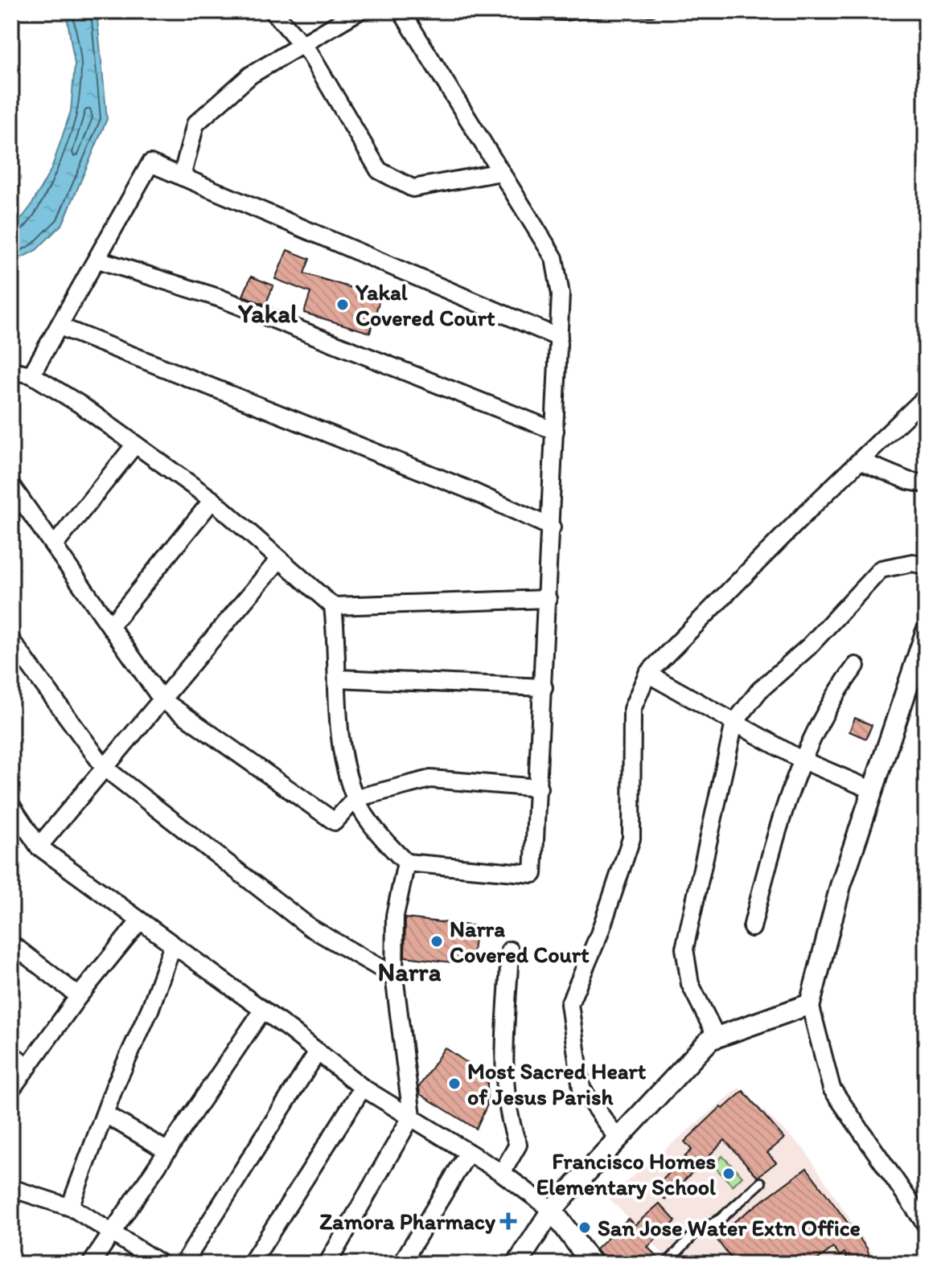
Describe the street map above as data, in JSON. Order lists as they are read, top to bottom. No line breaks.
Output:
{"districts":["Yakal","Narra"],"places":{"other":["Yakal Covered Court","Narra Covered Court","Most Sacred Heart of Jesus Parish","Francisco Homes Elementary School","San Jose Water Extn Office"],"health":["Zamora Pharmacy"]}}
